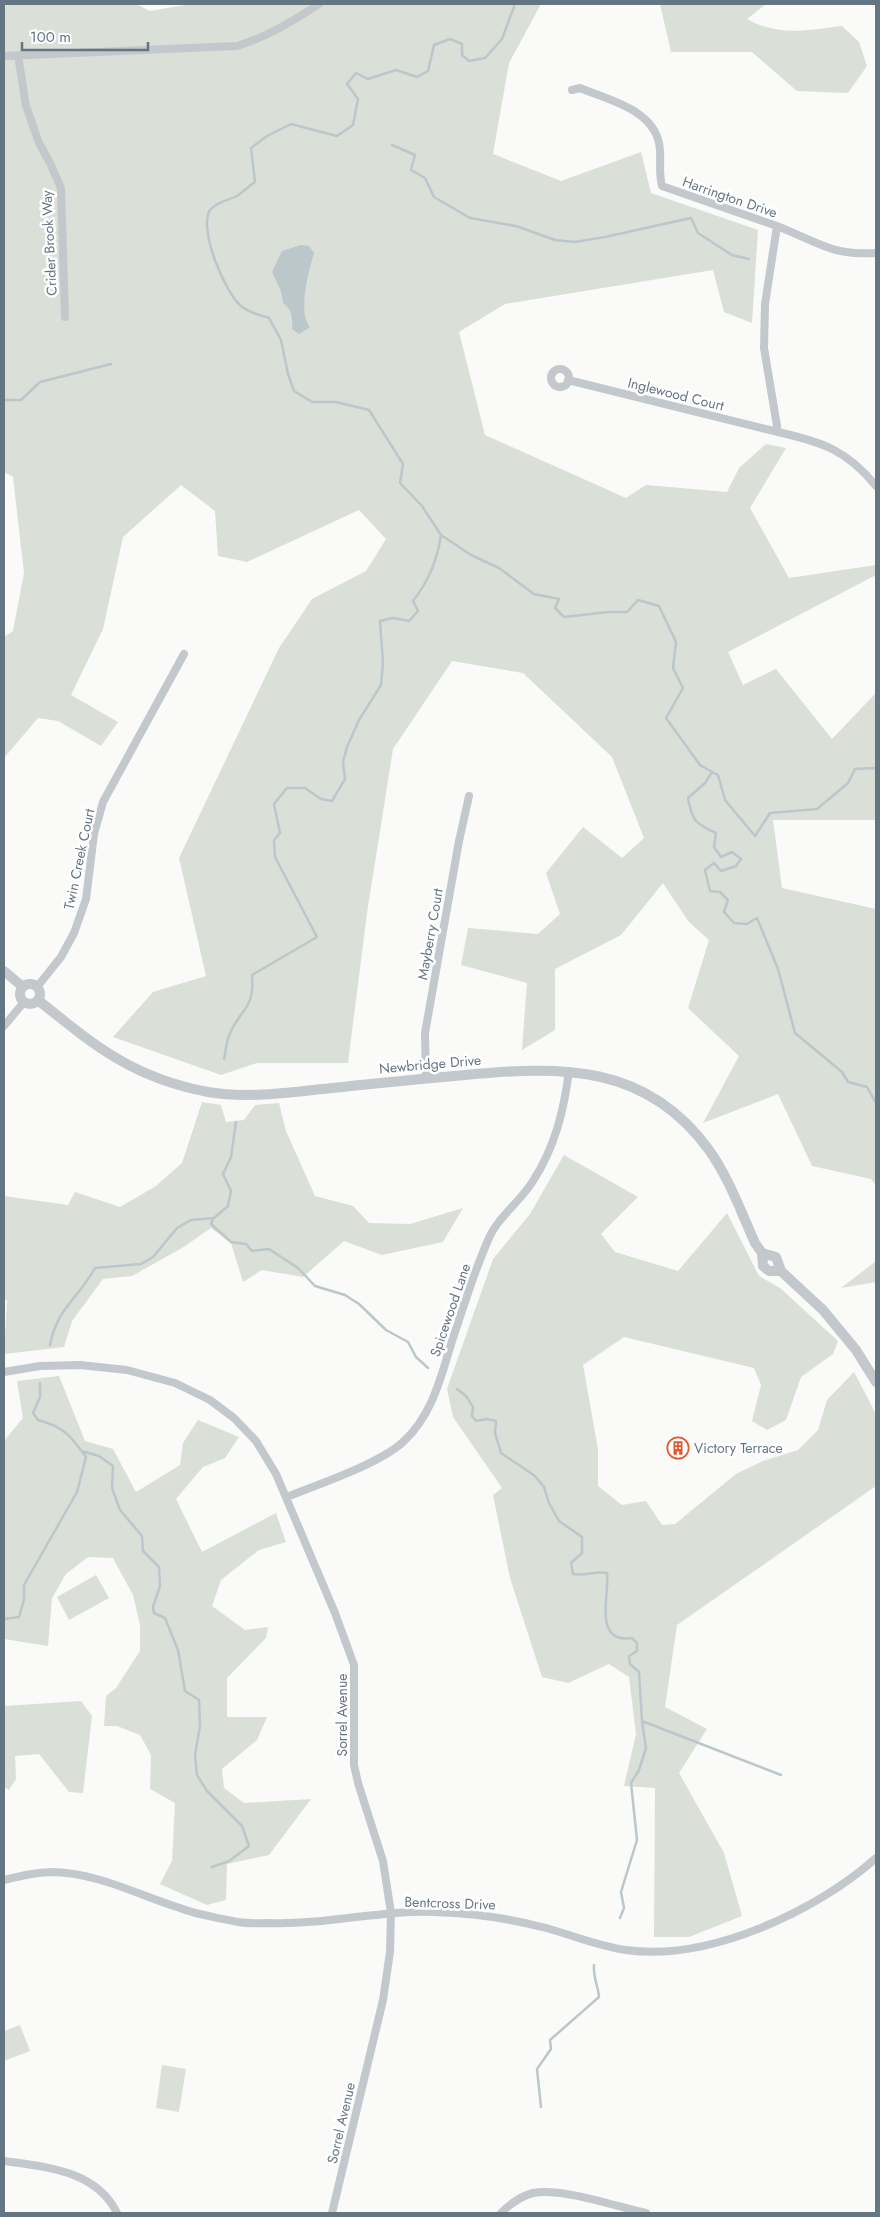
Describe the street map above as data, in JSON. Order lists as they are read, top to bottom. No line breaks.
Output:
{"streets":{"street":["Harrington Drive","Crider Brook Way","Inglewood Court","Twin Creek Court","Mayberry Court","Newbridge Drive","Spicewood Lane","Sorrel Avenue","Bentcross Drive"]},"crossings":[["Twin Creek Court","Newbridge Drive"],["Mayberry Court","Newbridge Drive"],["Newbridge Drive","Spicewood Lane"],["Spicewood Lane","Sorrel Avenue"],["Sorrel Avenue","Bentcross Drive"]],"places":{"building":["Victory Terrace"]},"scale_bar":"100 m"}
